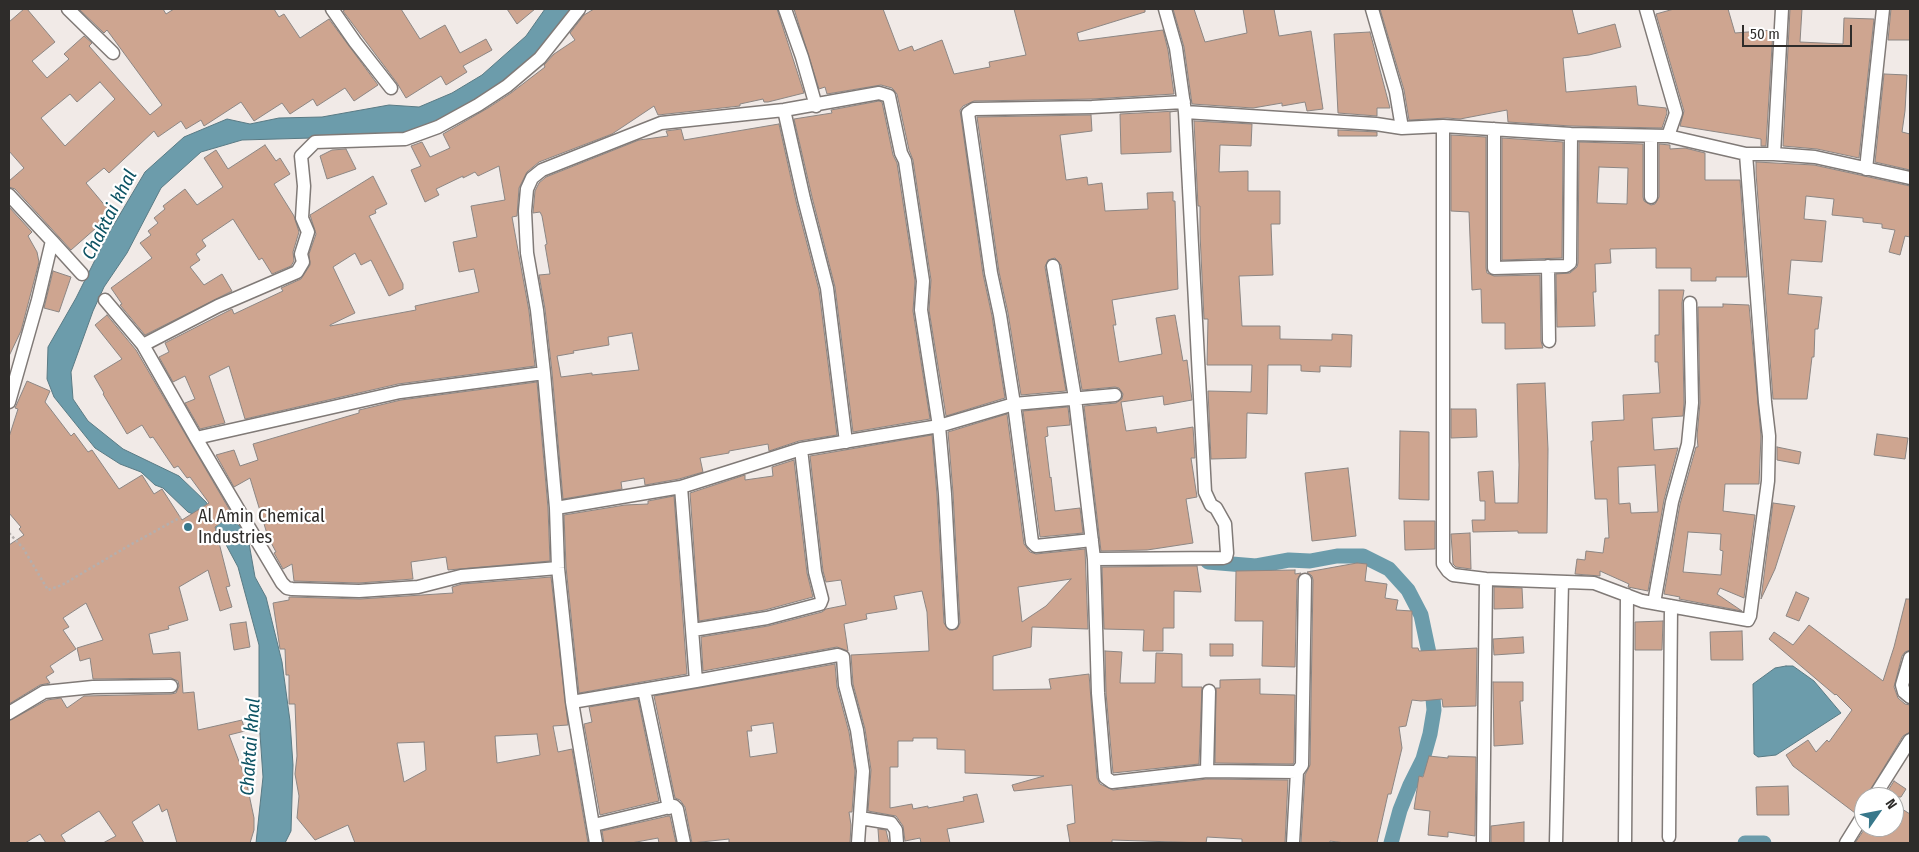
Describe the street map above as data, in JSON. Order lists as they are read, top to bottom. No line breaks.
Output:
{"water":["Chaktai khal"],"places":["Al Amin Chemical Industries"],"scale_bar":"50 m","north":"top right"}
